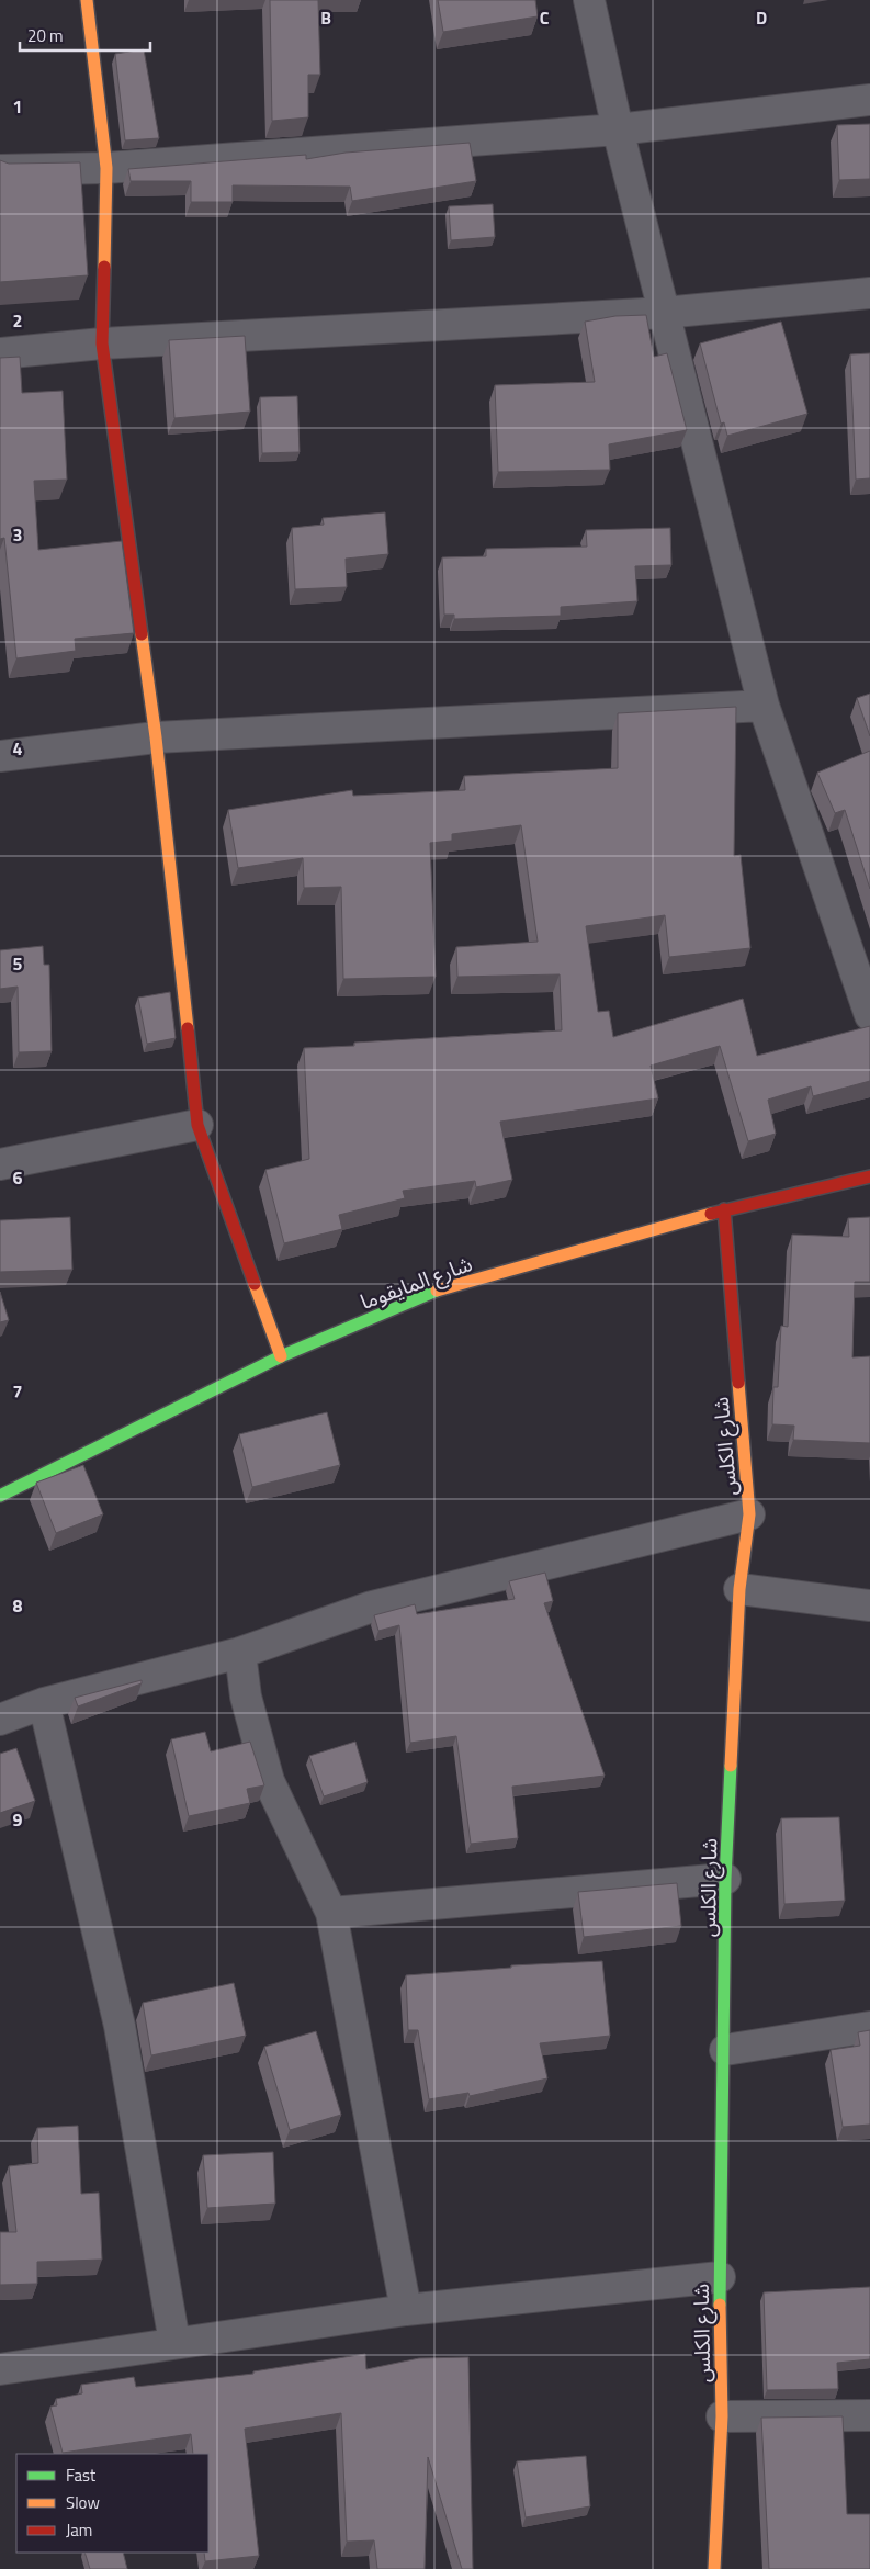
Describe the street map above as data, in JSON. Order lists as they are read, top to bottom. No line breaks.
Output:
{"streets":{"street":["شارع المايقوما","شارع الكلس"]},"crossings":[["شارع المايقوما","شارع الكلس"]],"legend":["Fast","Slow","Jam"],"scale_bar":"20 m","grid":{"columns":["B","C","D"],"rows":["1","2","3","4","5","6","7","8","9"]}}
